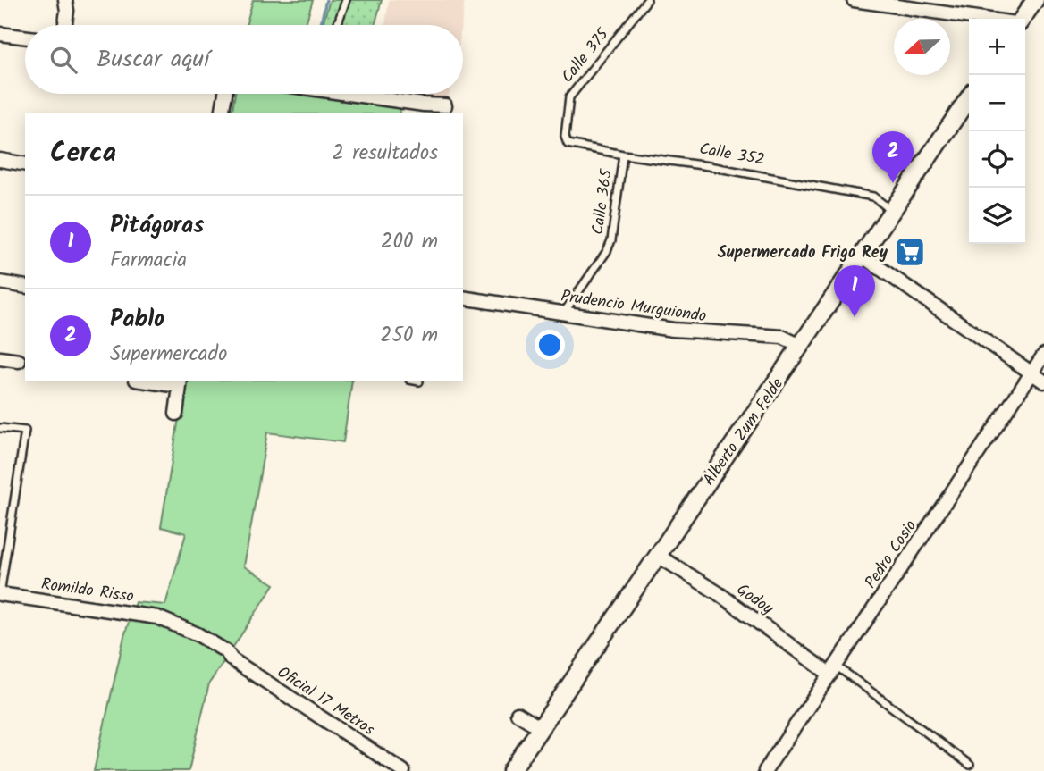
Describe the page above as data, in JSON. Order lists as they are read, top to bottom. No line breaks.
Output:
{"streets":{"street":["Prudencio Murguiondo","Alberto Zum Felde","Pedro Cosio","Romildo Risso","Godoy","Oficial 17 Metros"],"lane":["Calle 375","Calle 352","Calle 365"]},"crossings":[["Calle 375","Calle 352"],["Calle 352","Calle 365"],["Calle 352","Alberto Zum Felde"],["Calle 365","Prudencio Murguiondo"],["Prudencio Murguiondo","Alberto Zum Felde"],["Alberto Zum Felde","Godoy"],["Pedro Cosio","Godoy"],["Romildo Risso","Oficial 17 Metros"]],"places":{"supermarket":["Supermercado Frigo Rey"]},"north":"left","page":{"map_buttons":["+","−"],"search":"Buscar aquí","heading":["Cerca","2 resultados"],"pins":["2","1"],"list":[{"mark":"1","name":"Pitágoras","note":"Farmacia","value":"200 m"},{"mark":"2","name":"Pablo","note":"Supermercado","value":"250 m"}]}}
